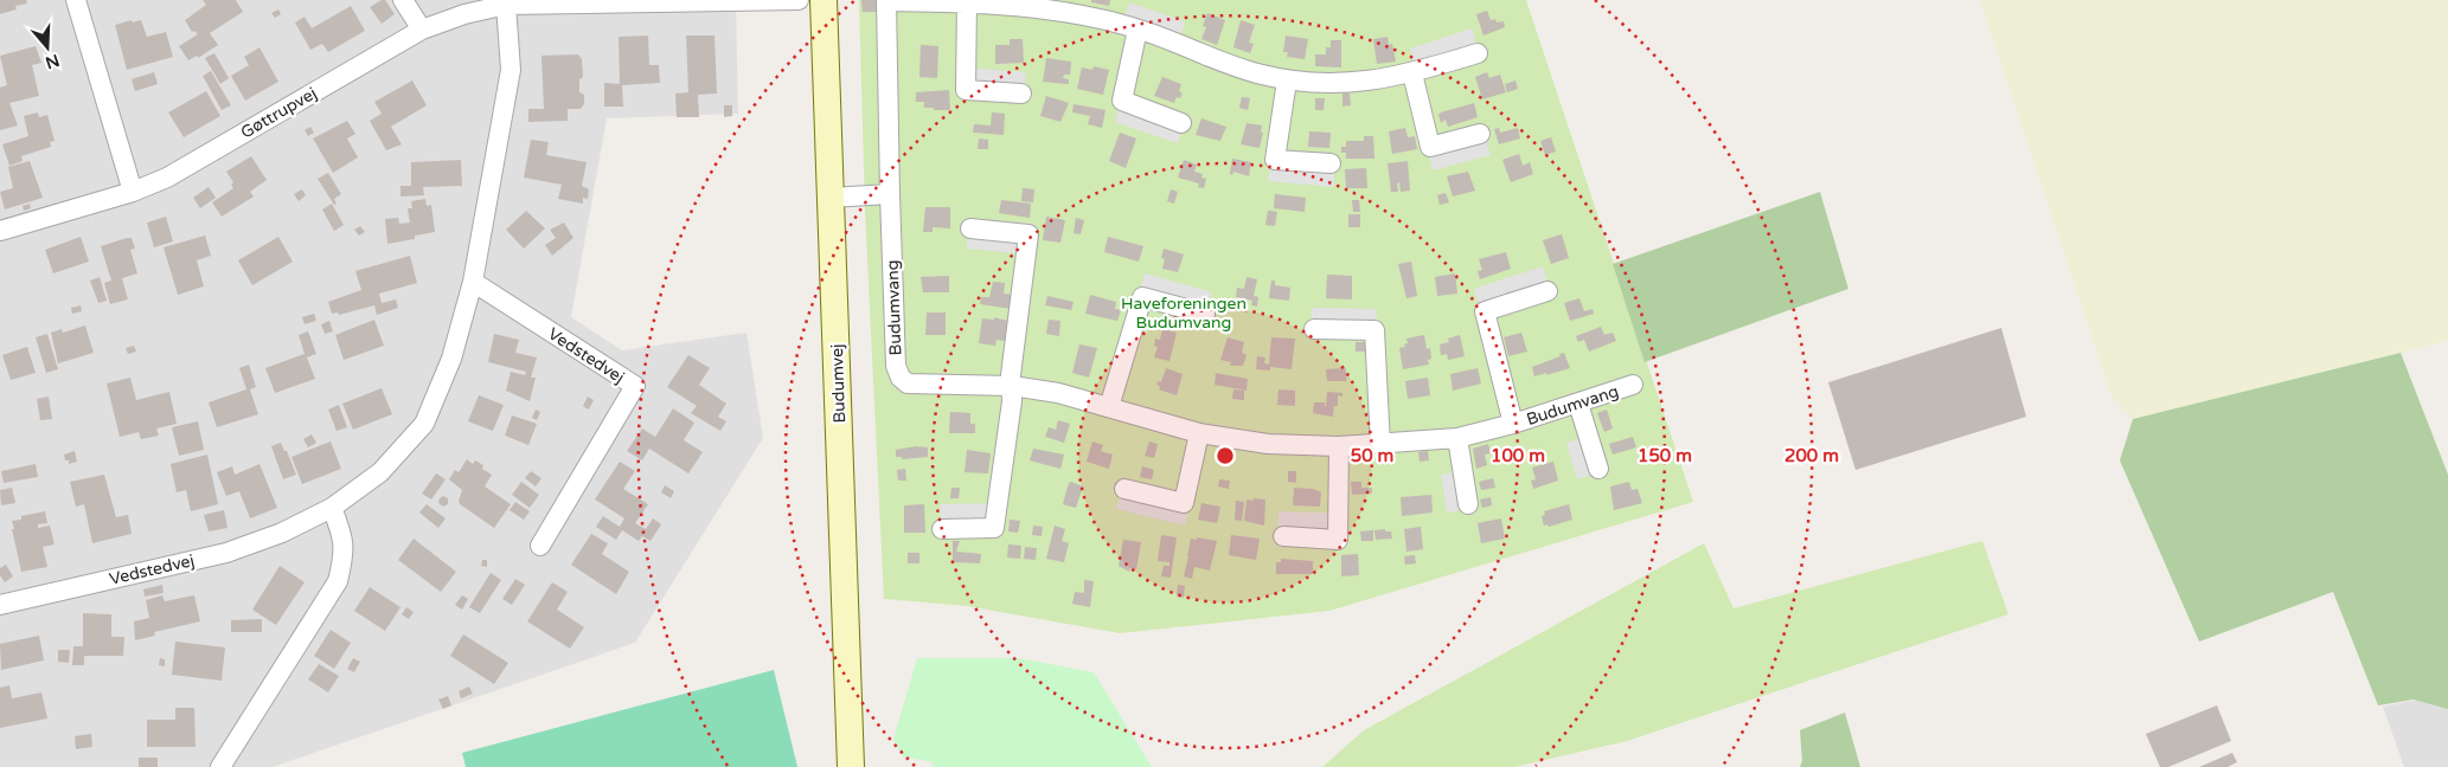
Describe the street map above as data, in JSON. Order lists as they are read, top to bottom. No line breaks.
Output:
{"streets":{"street":["Gøttrupvej","Budumvang","Vedstedvej","Budumvej"]},"crossings":[["Gøttrupvej","Vedstedvej"]],"parks":["Haveforeningen Budumvang"],"north":"bottom","rings":["50 m","100 m","150 m","200 m"]}
